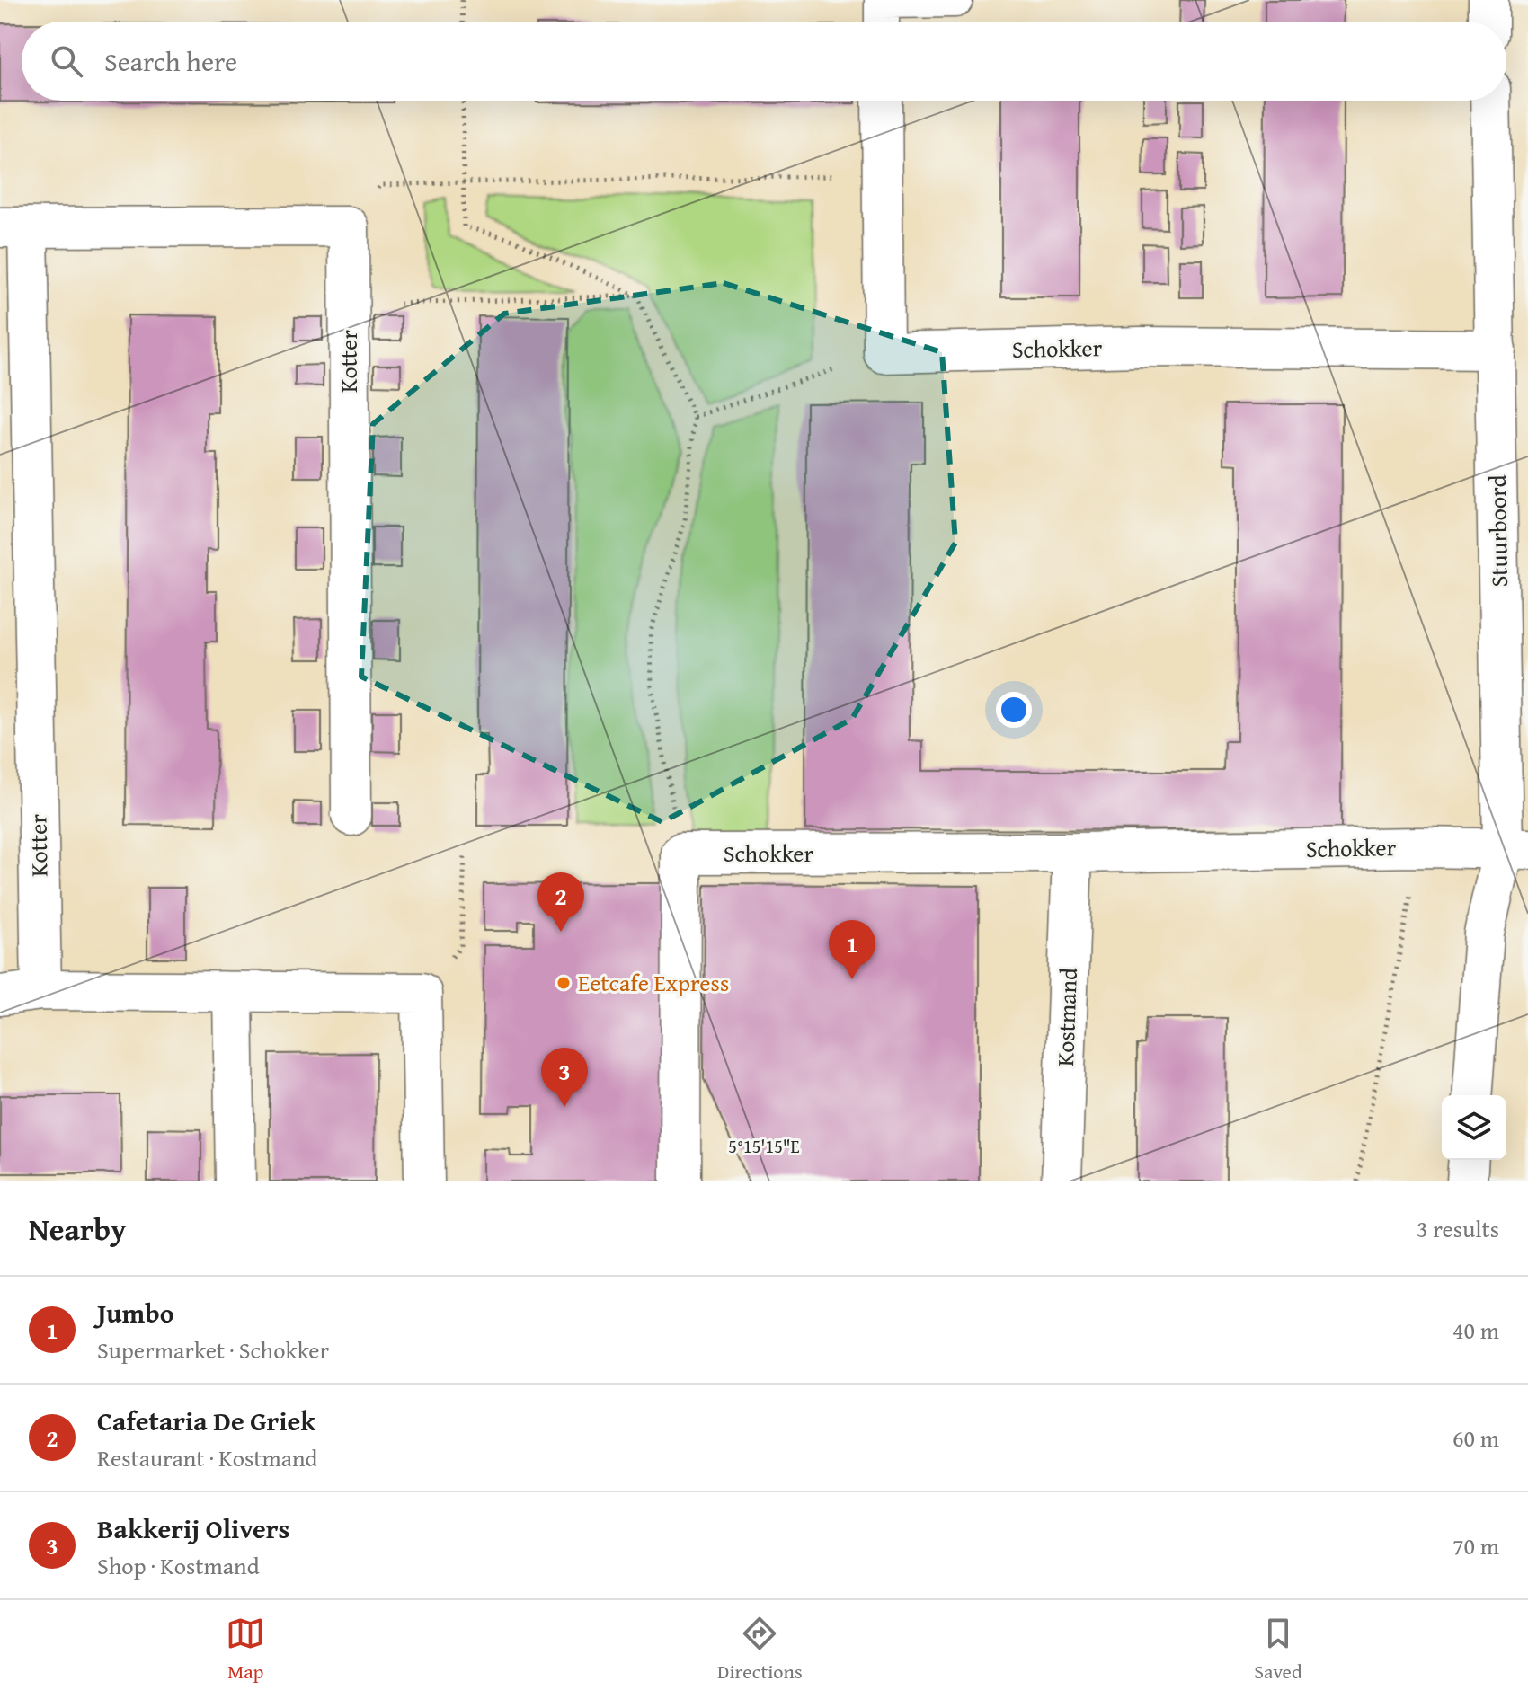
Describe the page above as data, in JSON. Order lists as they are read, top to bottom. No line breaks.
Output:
{"streets":{"street":["Schokker","Kotter","Stuurboord","Kostmand"]},"crossings":[["Schokker","Stuurboord"],["Schokker","Kostmand"]],"places":["Eetcafe Express"],"page":{"search":"Search here","pins":["2","1","3"],"heading":["Nearby","3 results"],"list":[{"mark":"1","name":"Jumbo","note":"Supermarket · Schokker","value":"40 m"},{"mark":"2","name":"Cafetaria De Griek","note":"Restaurant · Kostmand","value":"60 m"},{"mark":"3","name":"Bakkerij Olivers","note":"Shop · Kostmand","value":"70 m"}],"nav":["Map","Directions","Saved"]},"coordinates":["5°15'15\"E"]}
